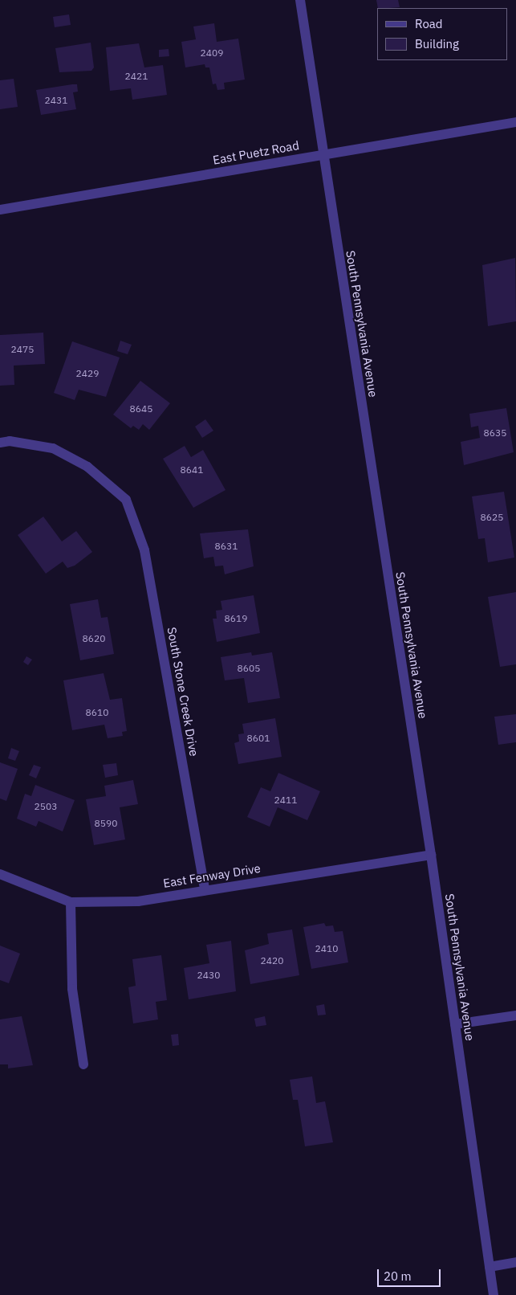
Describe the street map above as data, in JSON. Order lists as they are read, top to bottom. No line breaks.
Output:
{"streets":{"street":["East Puetz Road","South Pennsylvania Avenue","South Stone Creek Drive","East Fenway Drive"]},"crossings":[["East Puetz Road","South Pennsylvania Avenue"],["South Pennsylvania Avenue","East Fenway Drive"],["South Stone Creek Drive","East Fenway Drive"]],"house_numbers":["2409","2421","2431","2475","2429","8645","8635","8641","8625","8631","8619","8620","8605","8610","8601","2411","2503","8590","2410","2420","2430"],"legend":["Road","Building"],"scale_bar":"20 m"}
